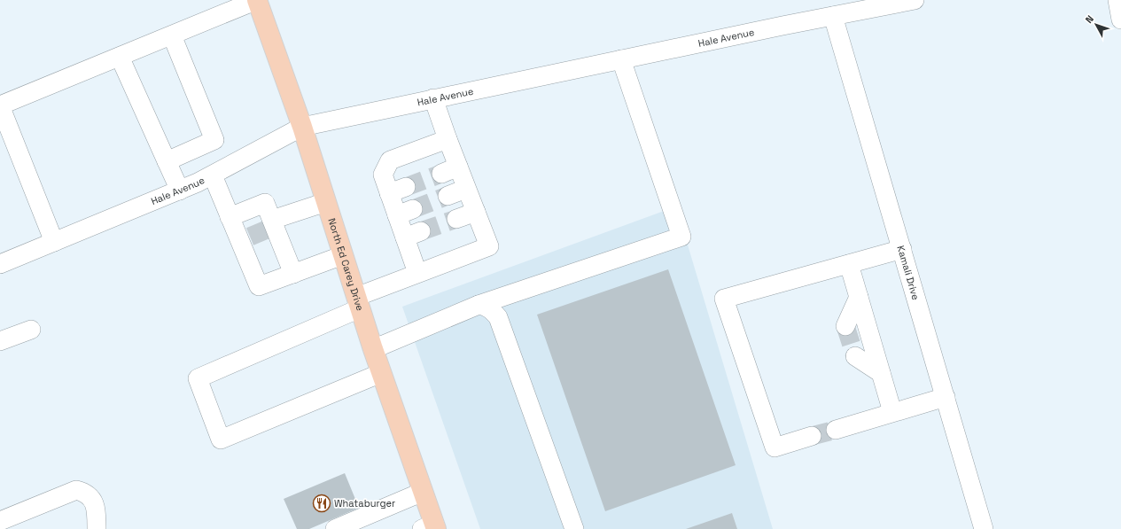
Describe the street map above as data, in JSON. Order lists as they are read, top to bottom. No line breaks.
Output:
{"streets":{"main road":["North Ed Carey Drive"],"street":["Hale Avenue","Kamali Drive"]},"crossings":[["Hale Avenue","North Ed Carey Drive"],["Hale Avenue","Kamali Drive"]],"places":{"restaurant":["Whataburger"]},"north":"top left"}
